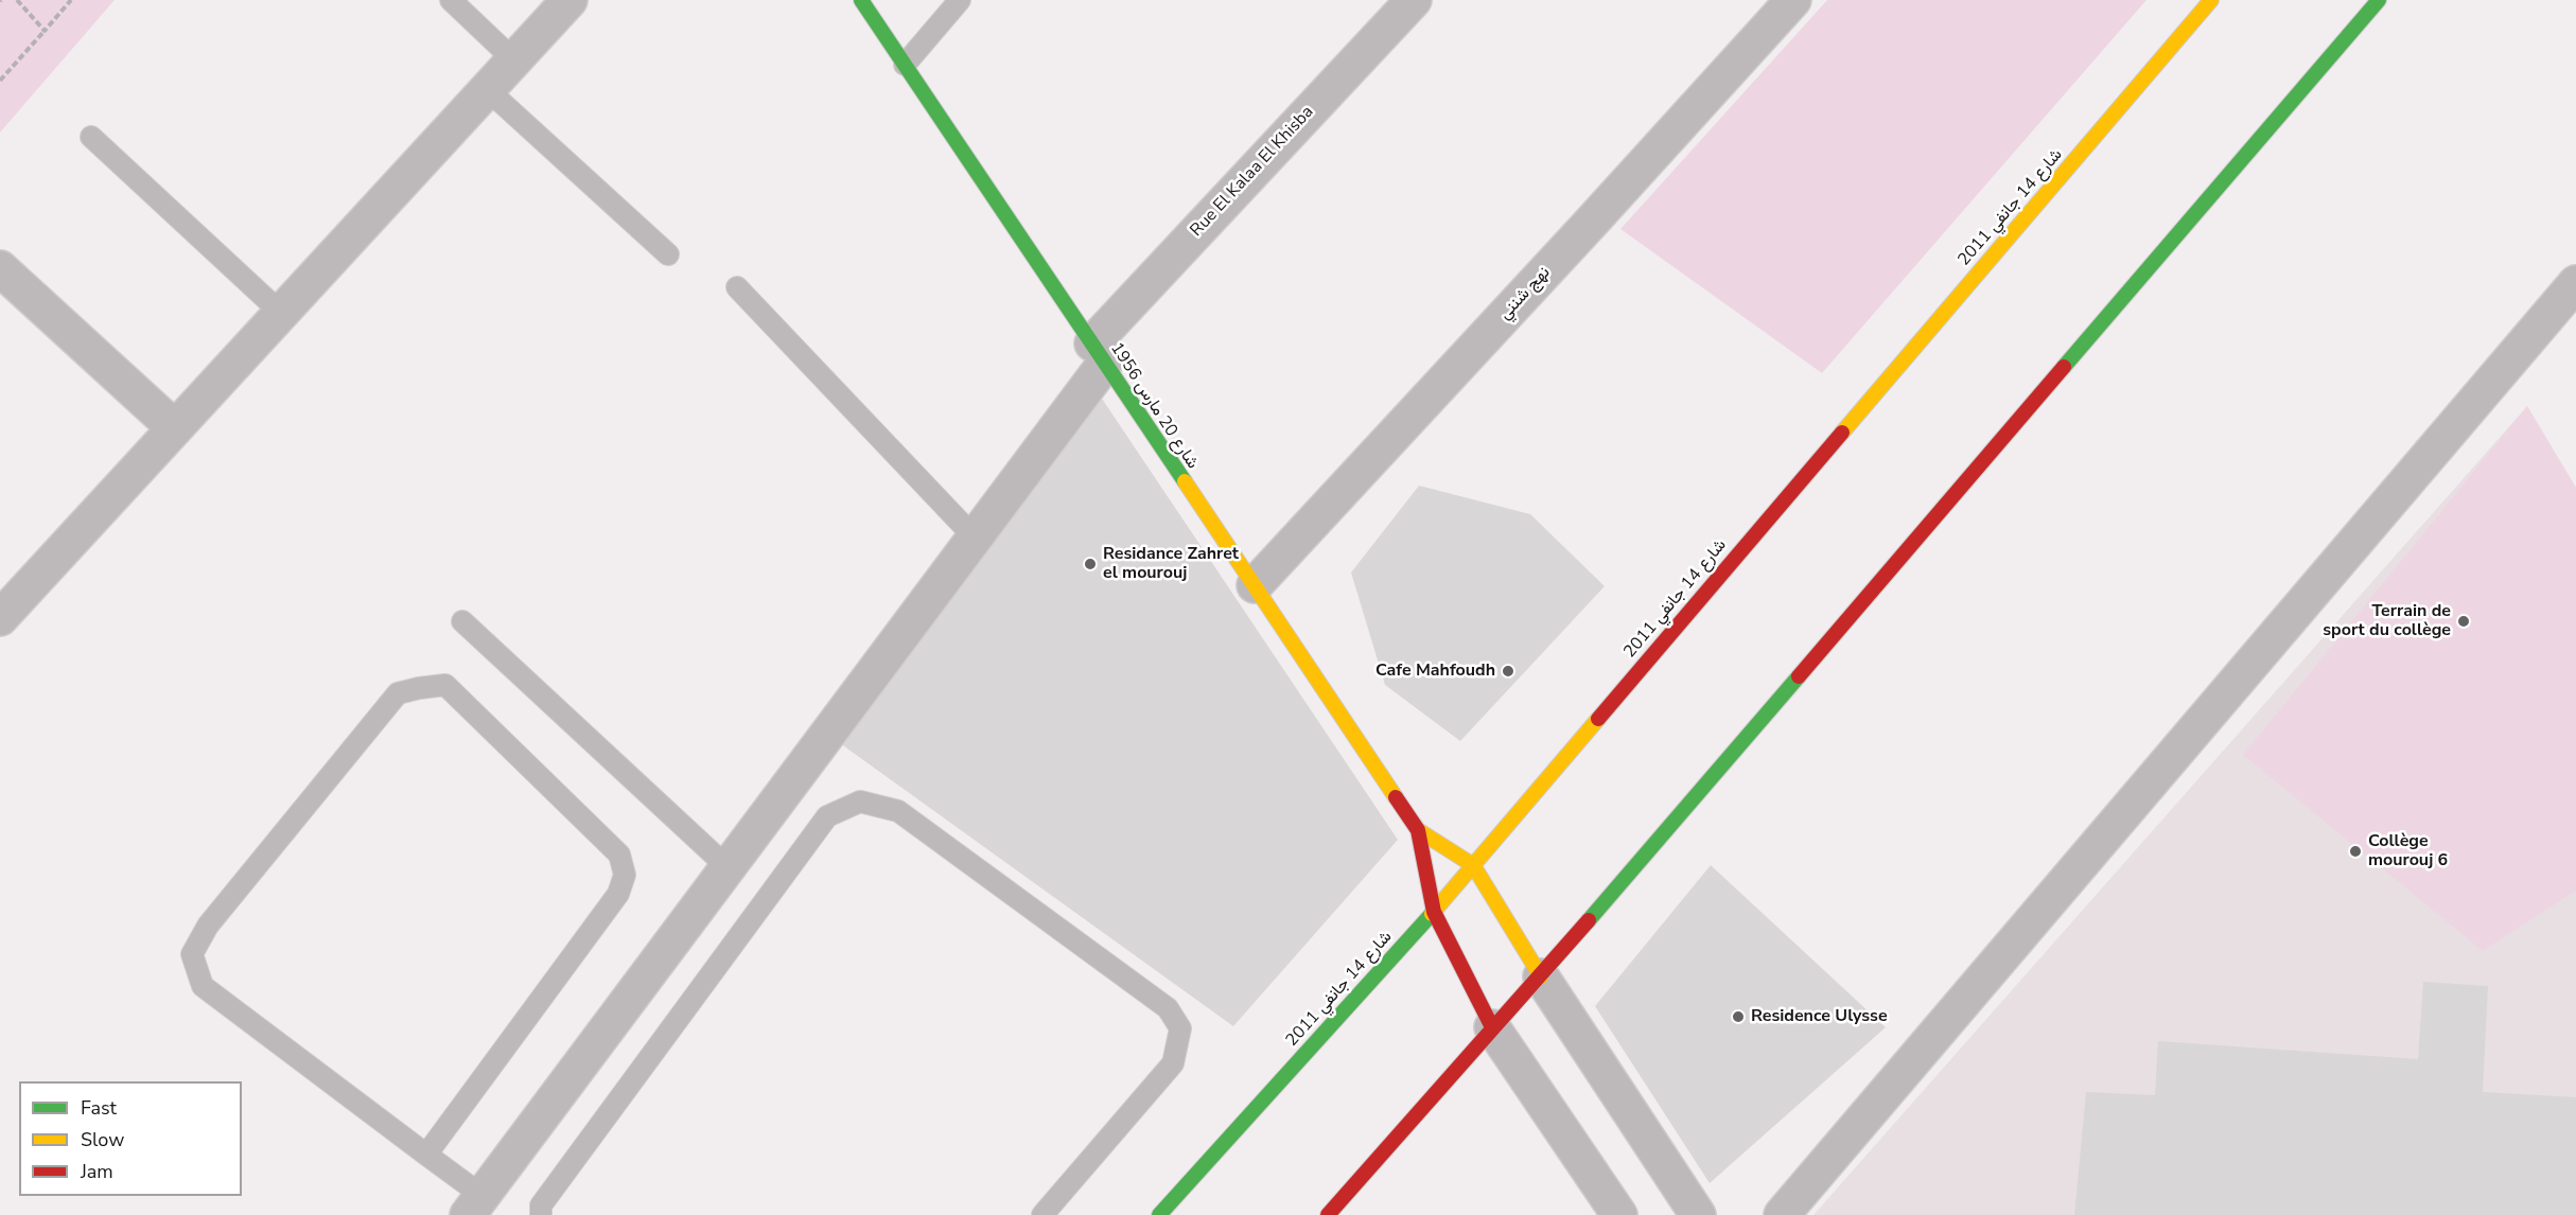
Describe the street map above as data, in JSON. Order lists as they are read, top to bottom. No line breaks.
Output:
{"streets":{"street":["Rue El Kalaa El Khisba","شارع 14 جانفي 2011","نهج شنني","شارع 20 مارس 1956"]},"crossings":[["Rue El Kalaa El Khisba","شارع 20 مارس 1956"],["شارع 14 جانفي 2011","شارع 20 مارس 1956"],["نهج شنني","شارع 20 مارس 1956"]],"places":["Residance Zahret el mourouj","Terrain de sport du collège","Cafe Mahfoudh","Collège mourouj 6","Residence Ulysse"],"legend":["Fast","Slow","Jam"]}
